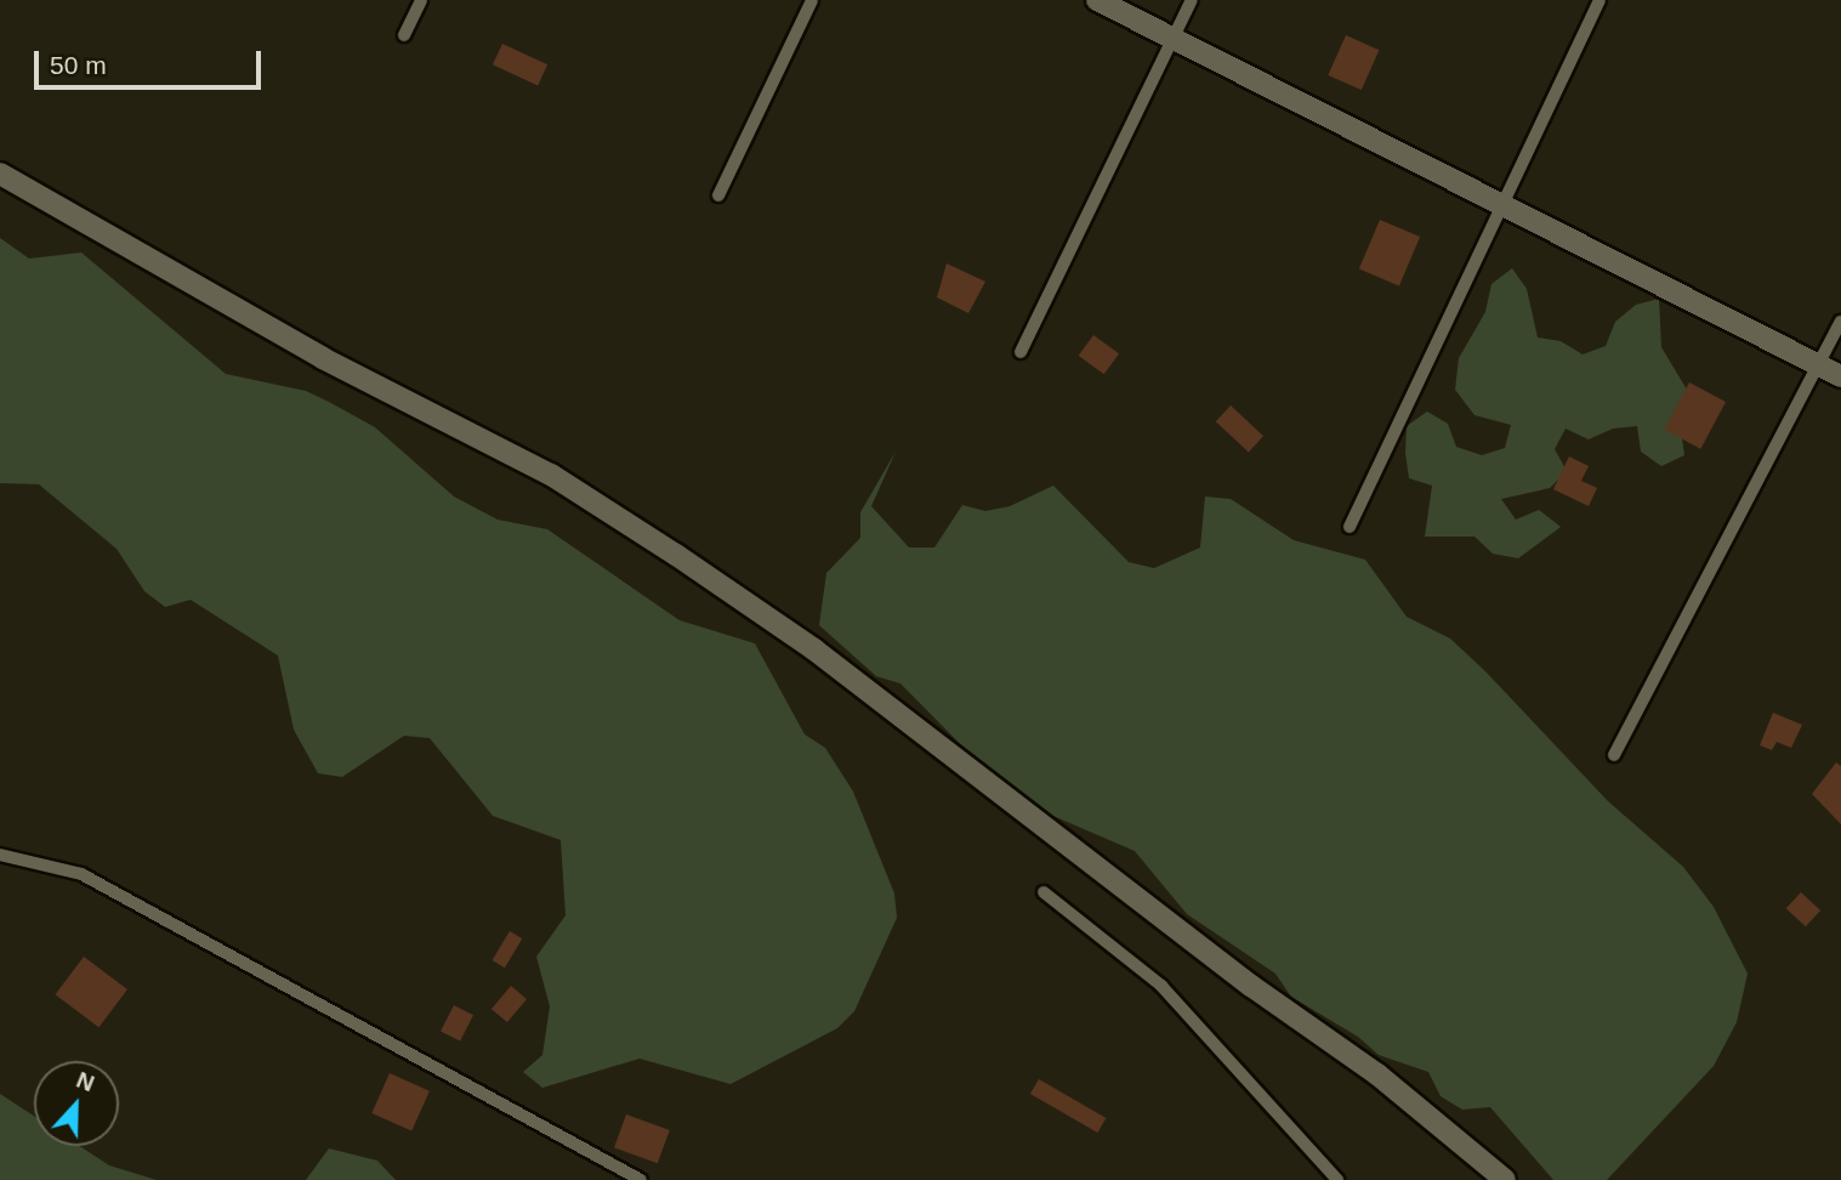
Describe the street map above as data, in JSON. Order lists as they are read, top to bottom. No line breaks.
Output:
{"scale_bar":"50 m","north":"top"}
